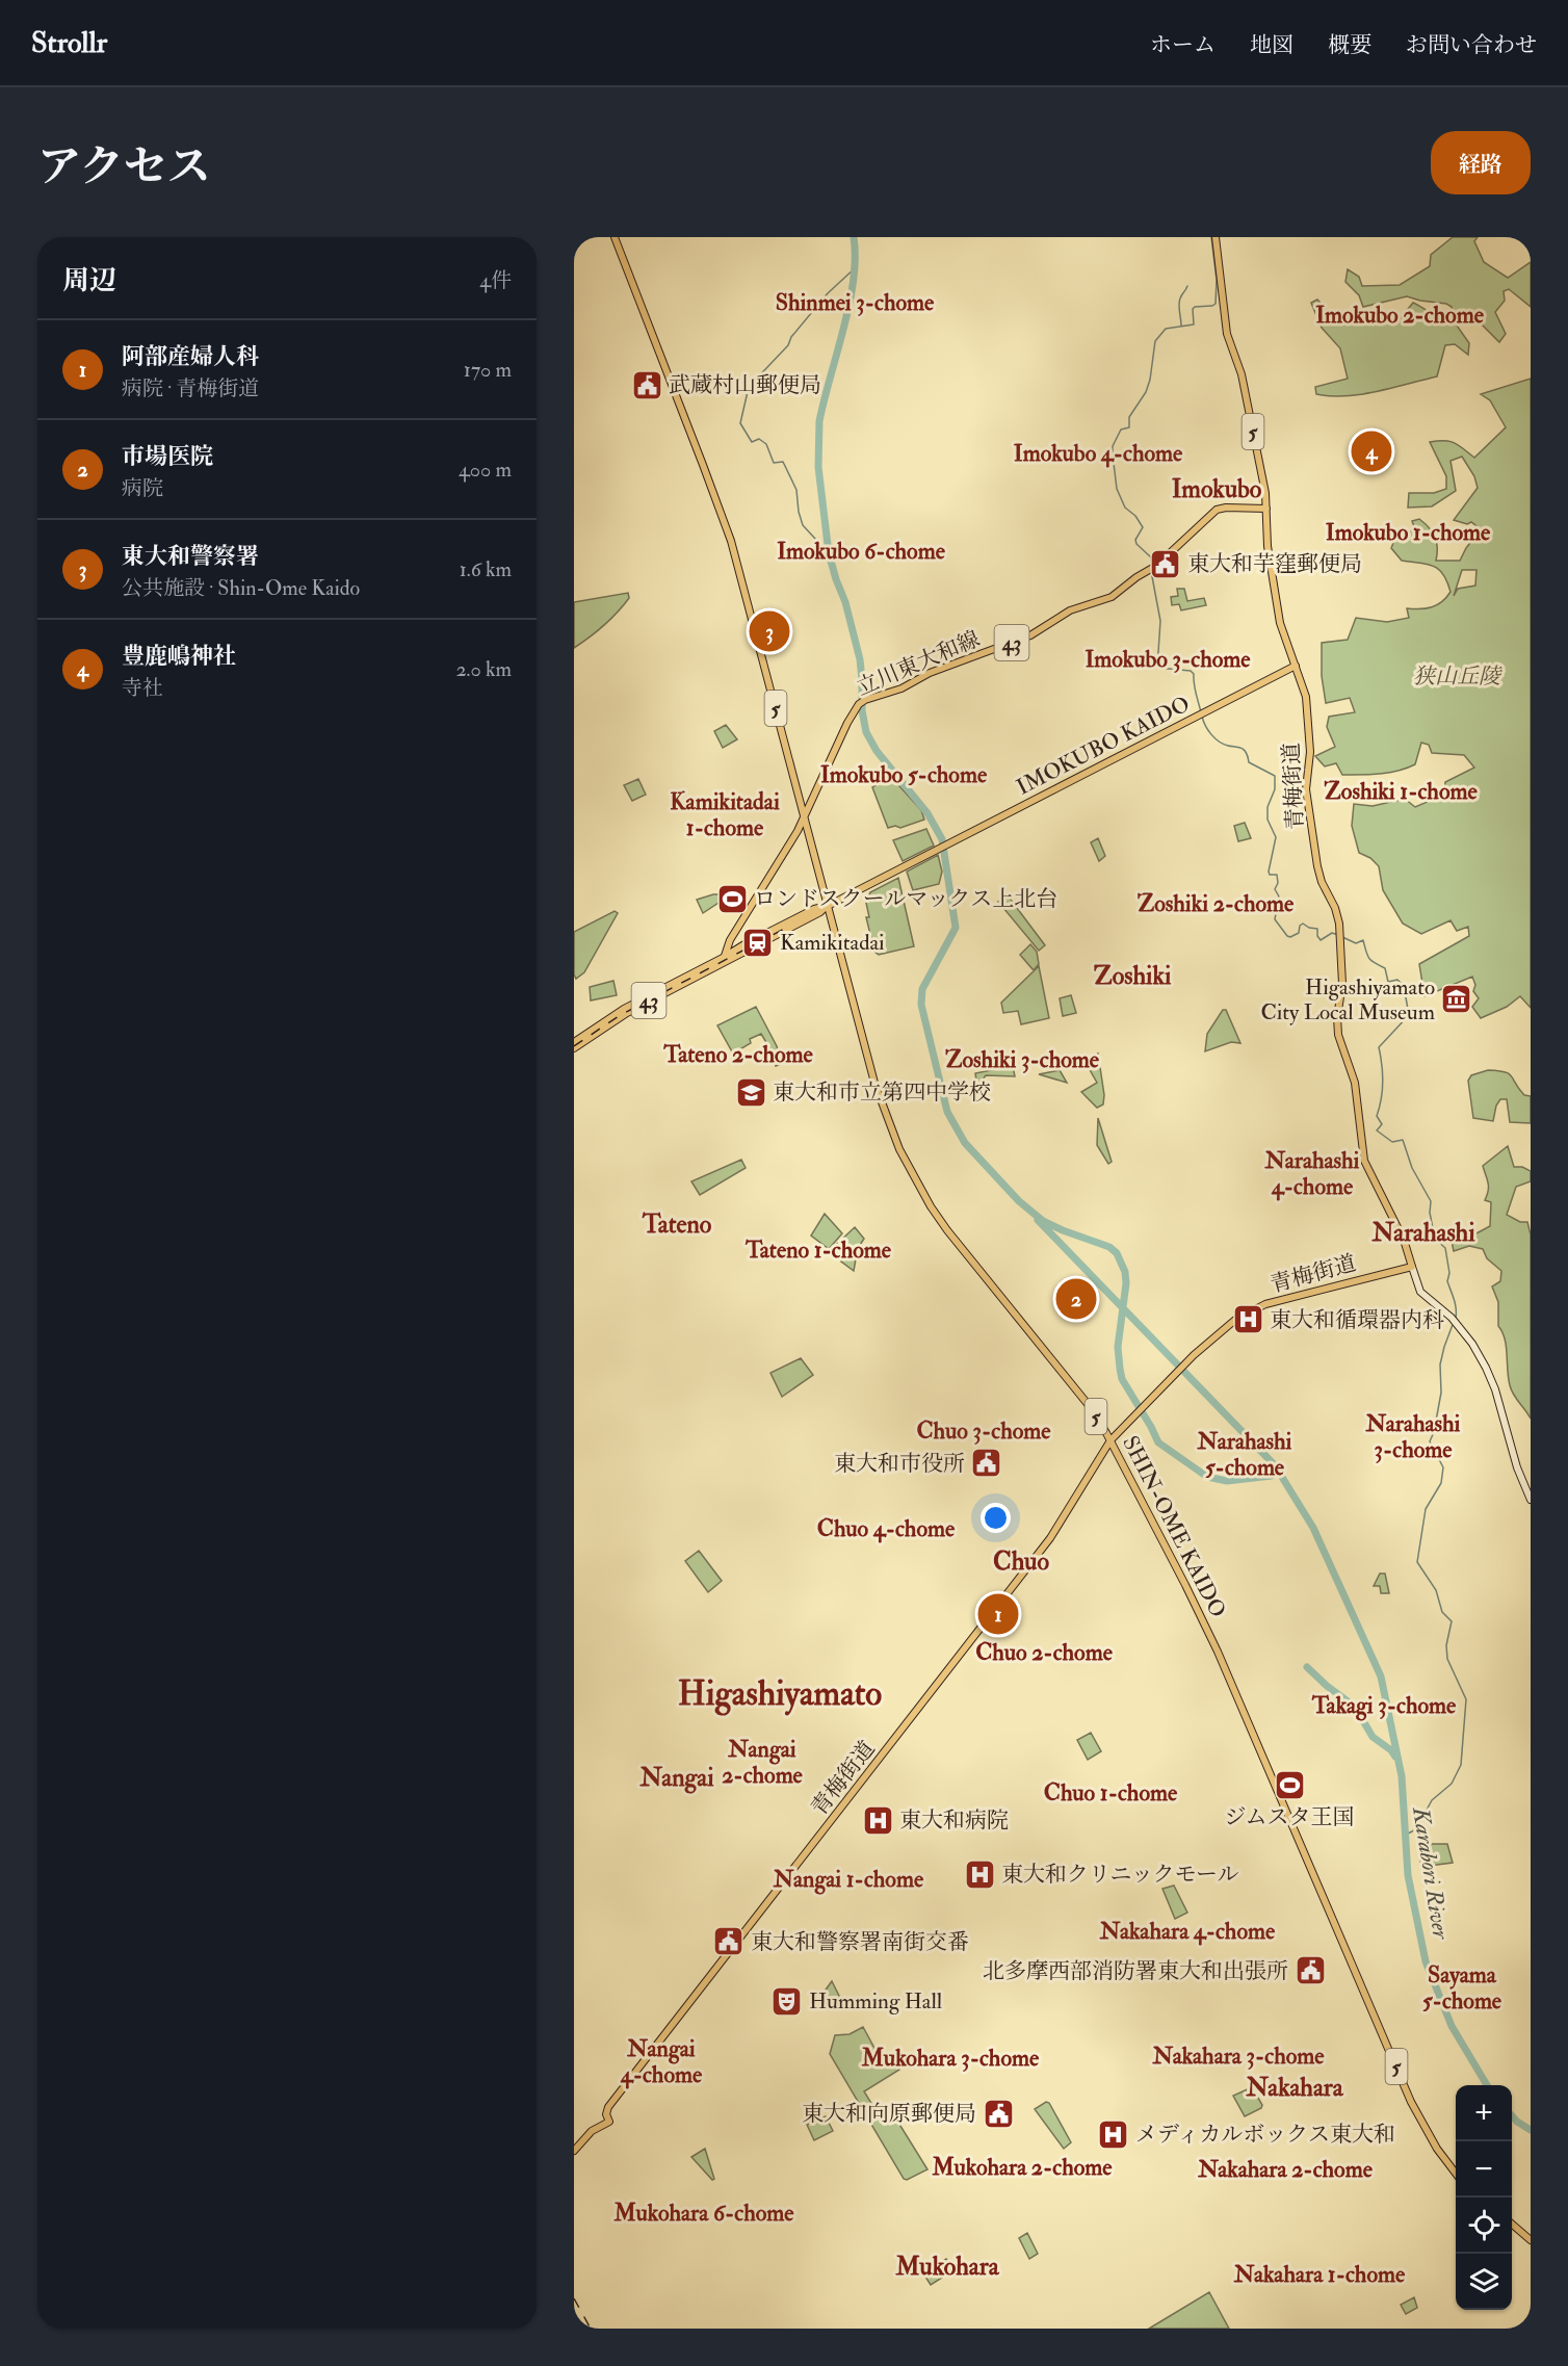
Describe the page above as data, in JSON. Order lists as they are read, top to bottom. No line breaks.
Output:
{"streets":{"main road":["5","43","立川東大和線","IMOKUBO KAIDO","青梅街道","SHIN-OME KAIDO"]},"crossings":[["立川東大和線","IMOKUBO KAIDO"],["立川東大和線","青梅街道"],["立川東大和線","SHIN-OME KAIDO"],["IMOKUBO KAIDO","青梅街道"],["IMOKUBO KAIDO","SHIN-OME KAIDO"],["青梅街道","SHIN-OME KAIDO"]],"districts":["Shinmei 3-chome","Imokubo 2-chome","Imokubo 4-chome","Imokubo","Imokubo 1-chome","Imokubo 6-chome","Imokubo 3-chome","Imokubo 5-chome","Zoshiki 1-chome","Kamikitadai 1-chome","Zoshiki 2-chome","Zoshiki","Tateno 2-chome","Zoshiki 3-chome","Narahashi 4-chome","Tateno","Narahashi","Tateno 1-chome","Narahashi 3-chome","Chuo 3-chome","Narahashi 5-chome","Chuo 4-chome","Chuo","Chuo 2-chome","Higashiyamato","Takagi 3-chome","Nangai 2-chome","Nangai","Chuo 1-chome","Nangai 1-chome","Nakahara 4-chome","Sayama 5-chome","Nangai 4-chome","Nakahara 3-chome","Mukohara 3-chome","Nakahara","Mukohara 2-chome","Nakahara 2-chome","Mukohara 6-chome","Mukohara","Nakahara 1-chome"],"water":["Karabori River"],"parks":["狭山丘陵"],"places":{"public building":["武蔵村山郵便局","東大和芋窪郵便局","東大和市役所","東大和警察署南街交番","北多摩西部消防署東大和出張所","東大和向原郵便局"],"sports":["ロンドスクールマックス上北台","ジムスタ王国"],"station":["Kamikitadai"],"museum":["Higashiyamato City Local Museum"],"school or university":["東大和市立第四中学校"],"hospital":["東大和循環器内科","東大和病院","東大和クリニックモール","メディカルボックス東大和"],"theatre":["Humming Hall"]},"page":{"header":"Strollr","nav":["ホーム","地図","概要","お問い合わせ"],"title":"アクセス","buttons":"経路","heading":["周辺","4件"],"list":[{"mark":"1","name":"阿部産婦人科","note":"病院 · 青梅街道","value":"170 m"},{"mark":"2","name":"市場医院","note":"病院","value":"400 m"},{"mark":"3","name":"東大和警察署","note":"公共施設 · Shin-Ome Kaido","value":"1.6 km"},{"mark":"4","name":"豊鹿嶋神社","note":"寺社","value":"2.0 km"}],"pins":["4","3","2","1"],"map_buttons":["+","−"]}}
